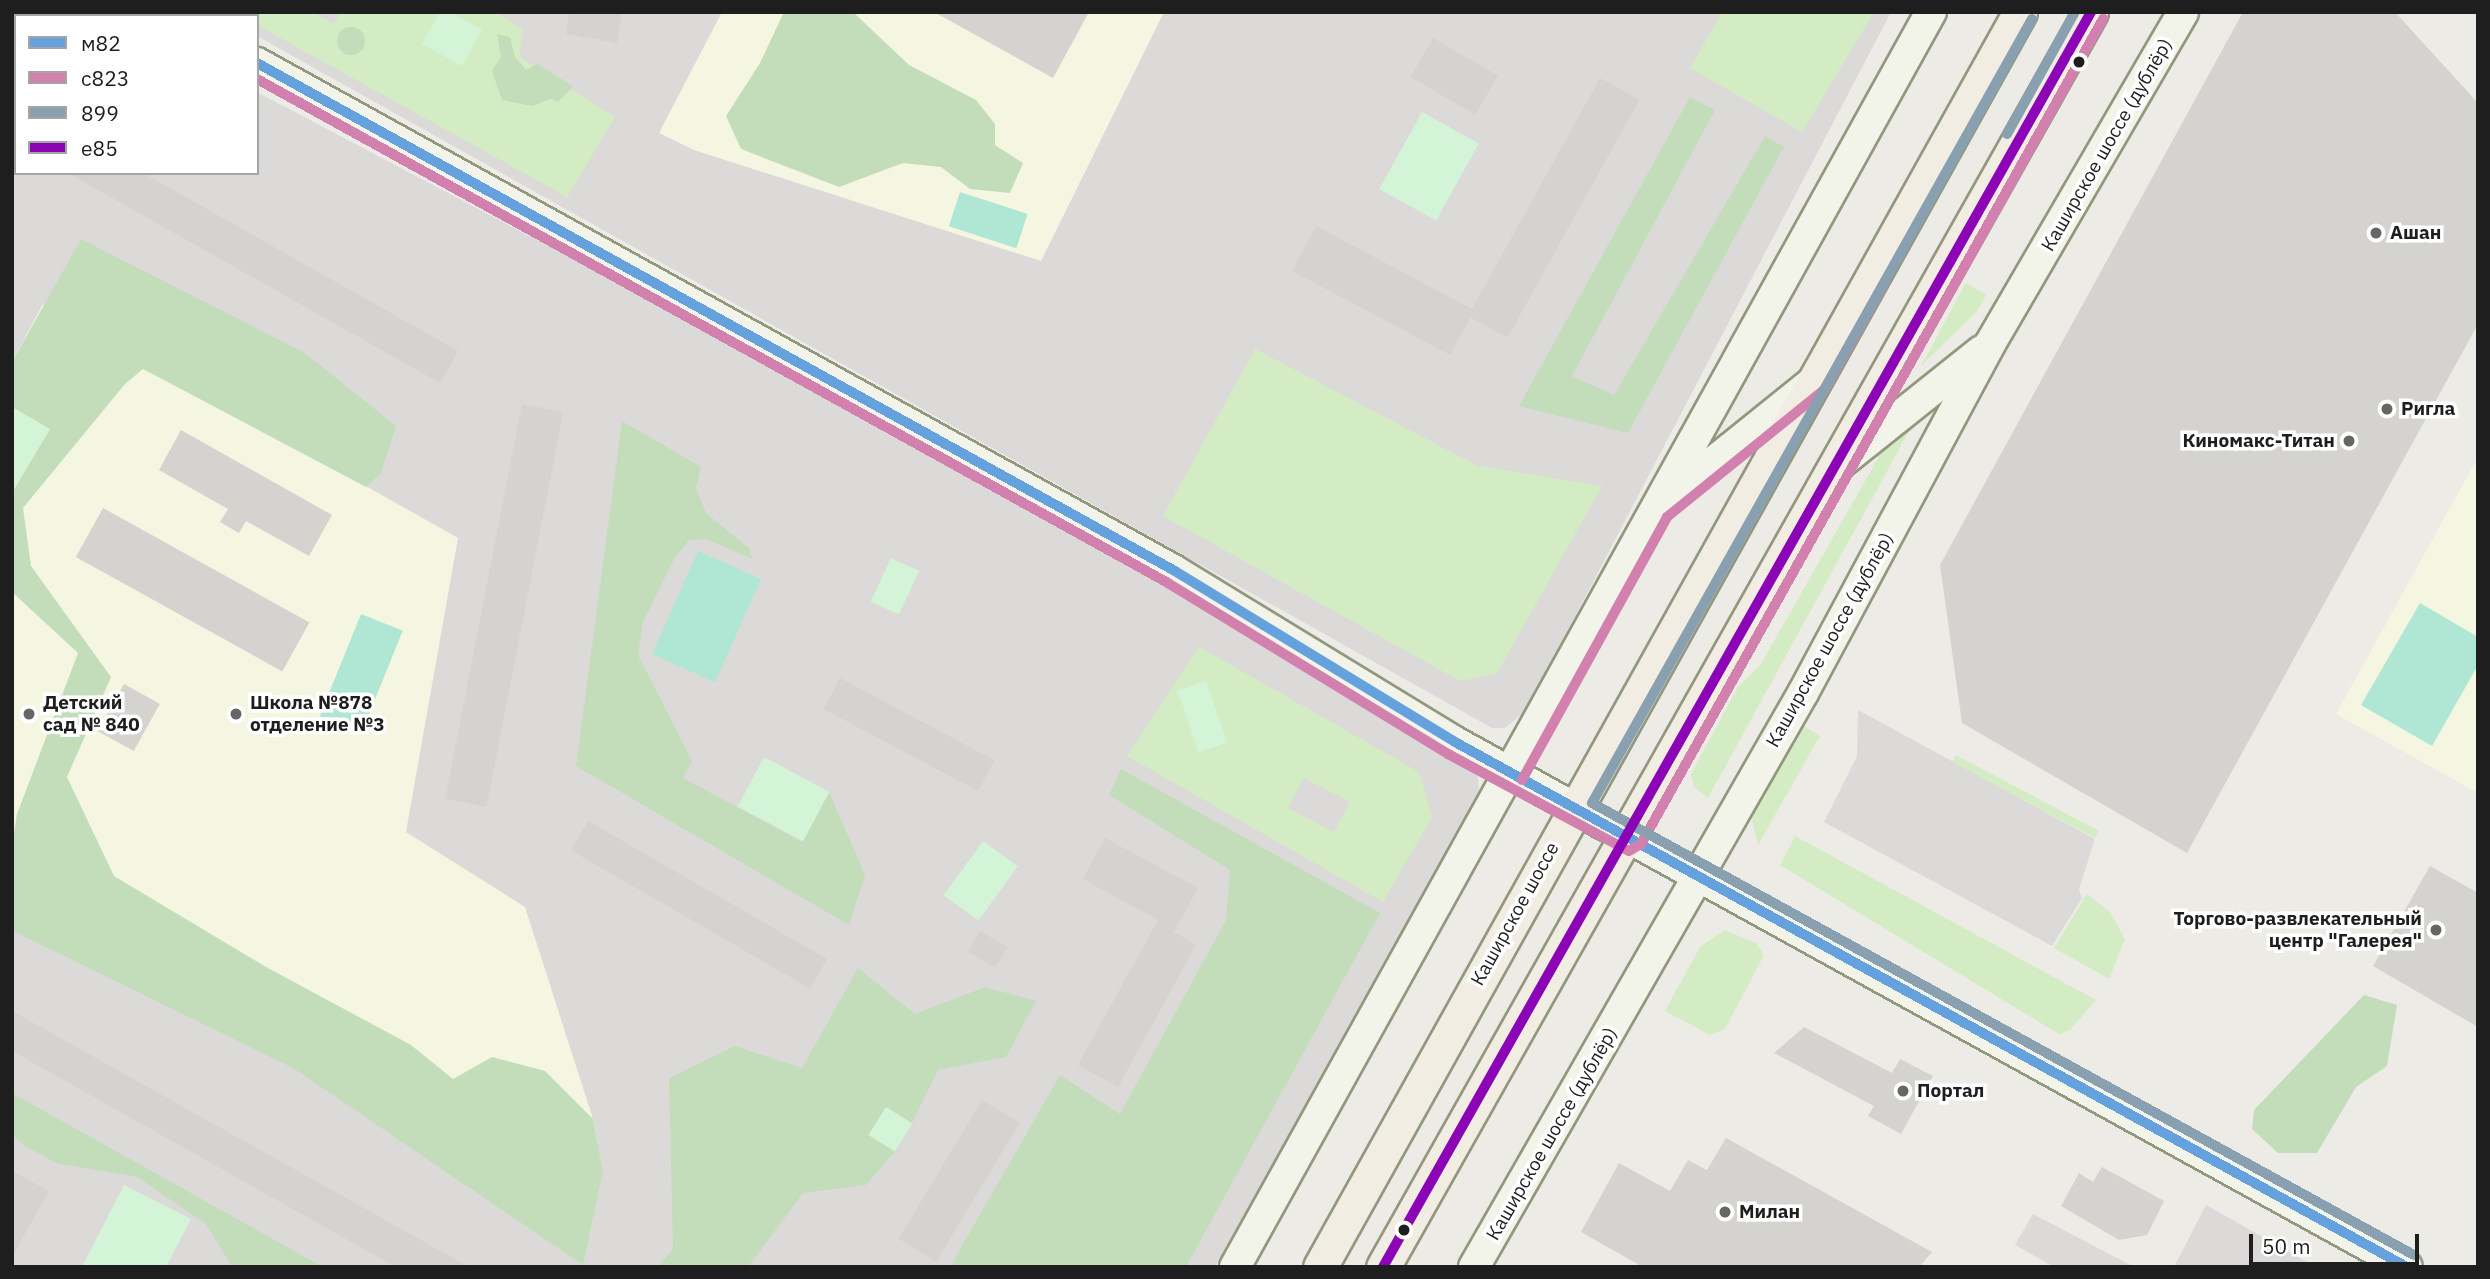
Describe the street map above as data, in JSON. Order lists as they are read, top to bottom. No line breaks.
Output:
{"streets":{"main road":["Каширское шоссе (дублёр)","Каширское шоссе"]},"places":["Ашан","Ригла","Киномакс-Титан","Детский сад № 840","Школа №878 отделение №3","Торгово-развлекательный центр \"Галерея\"","Портал","Милан"],"lines":["transit line 899","transit line е85","transit line с823","transit line м82"],"legend":["м82","с823","899","е85"],"scale_bar":"50 m"}
